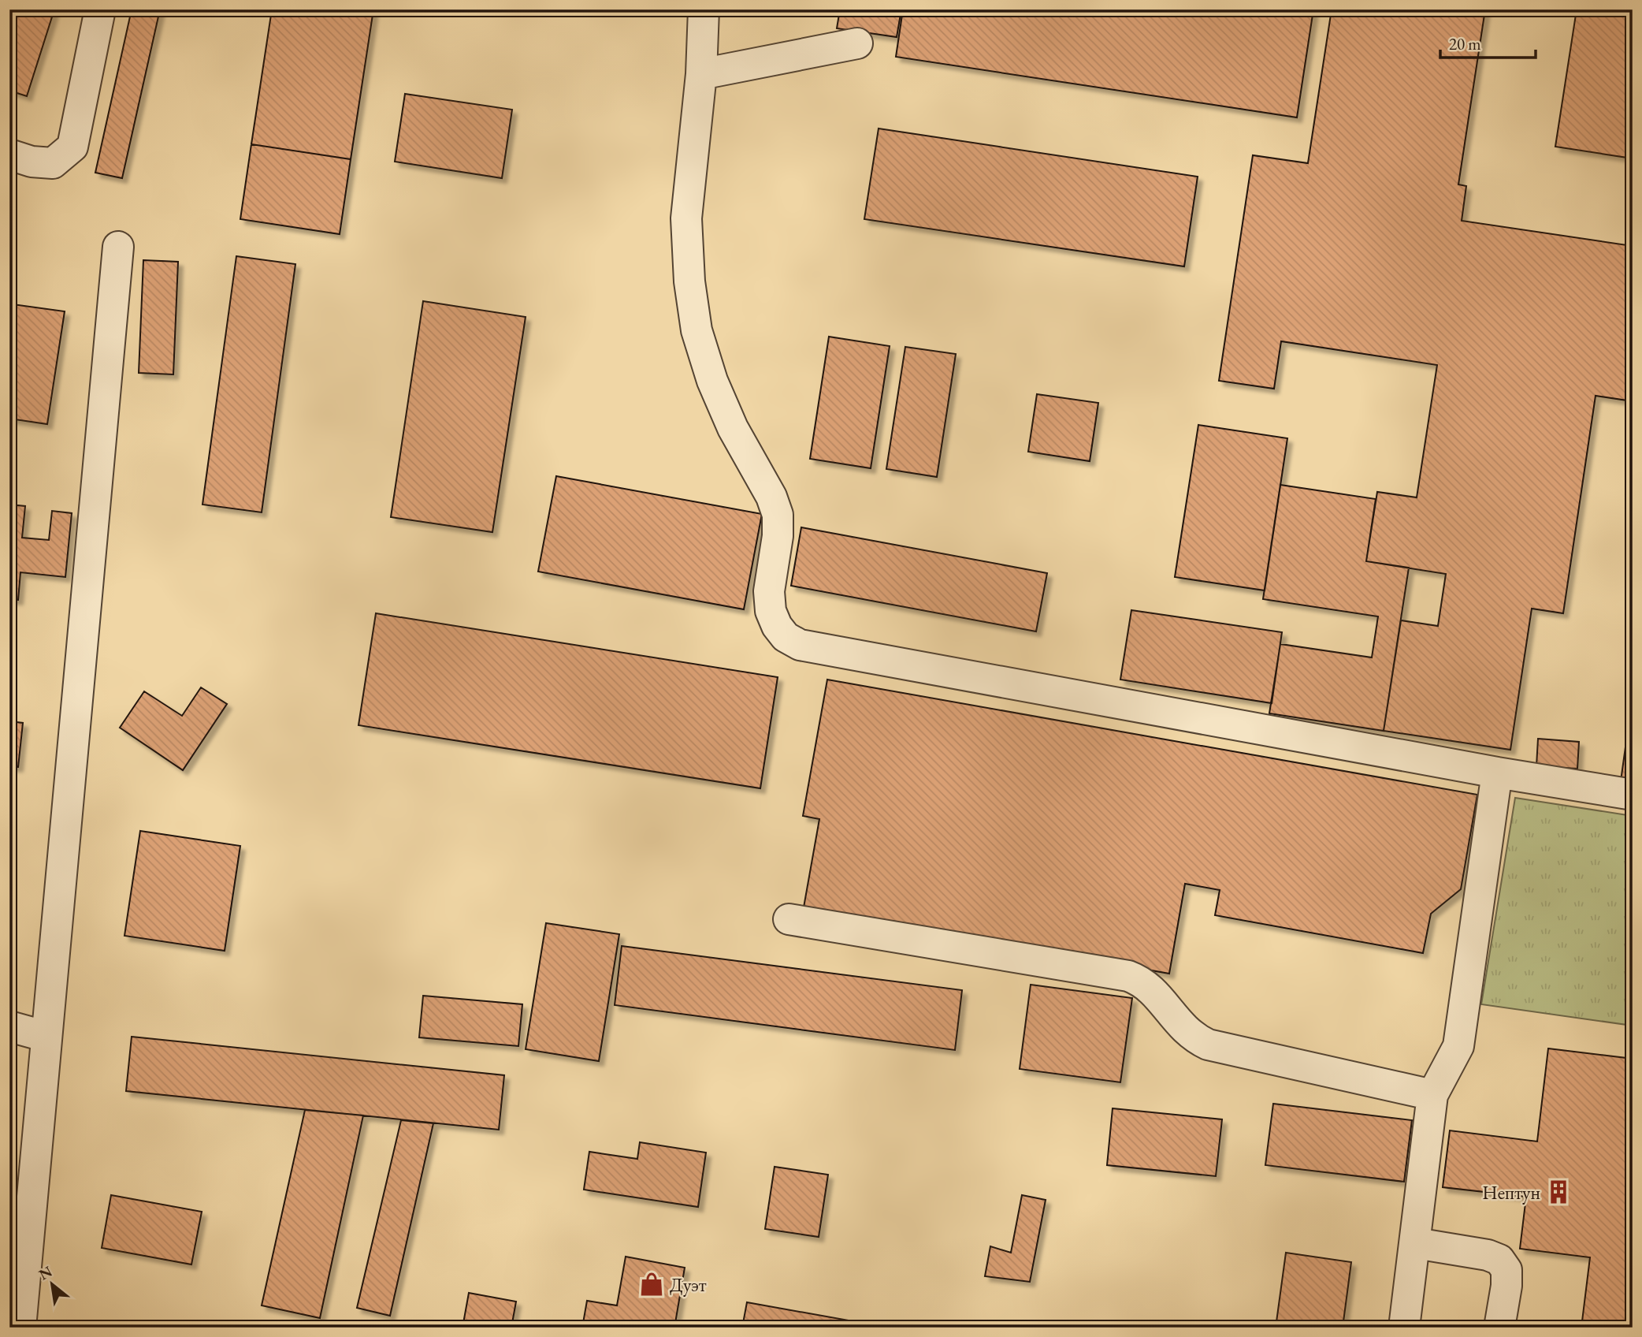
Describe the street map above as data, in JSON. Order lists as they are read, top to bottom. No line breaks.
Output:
{"places":{"building":["Нептун"],"shop":["Дуэт"]},"scale_bar":"20 m","north":"top left"}
